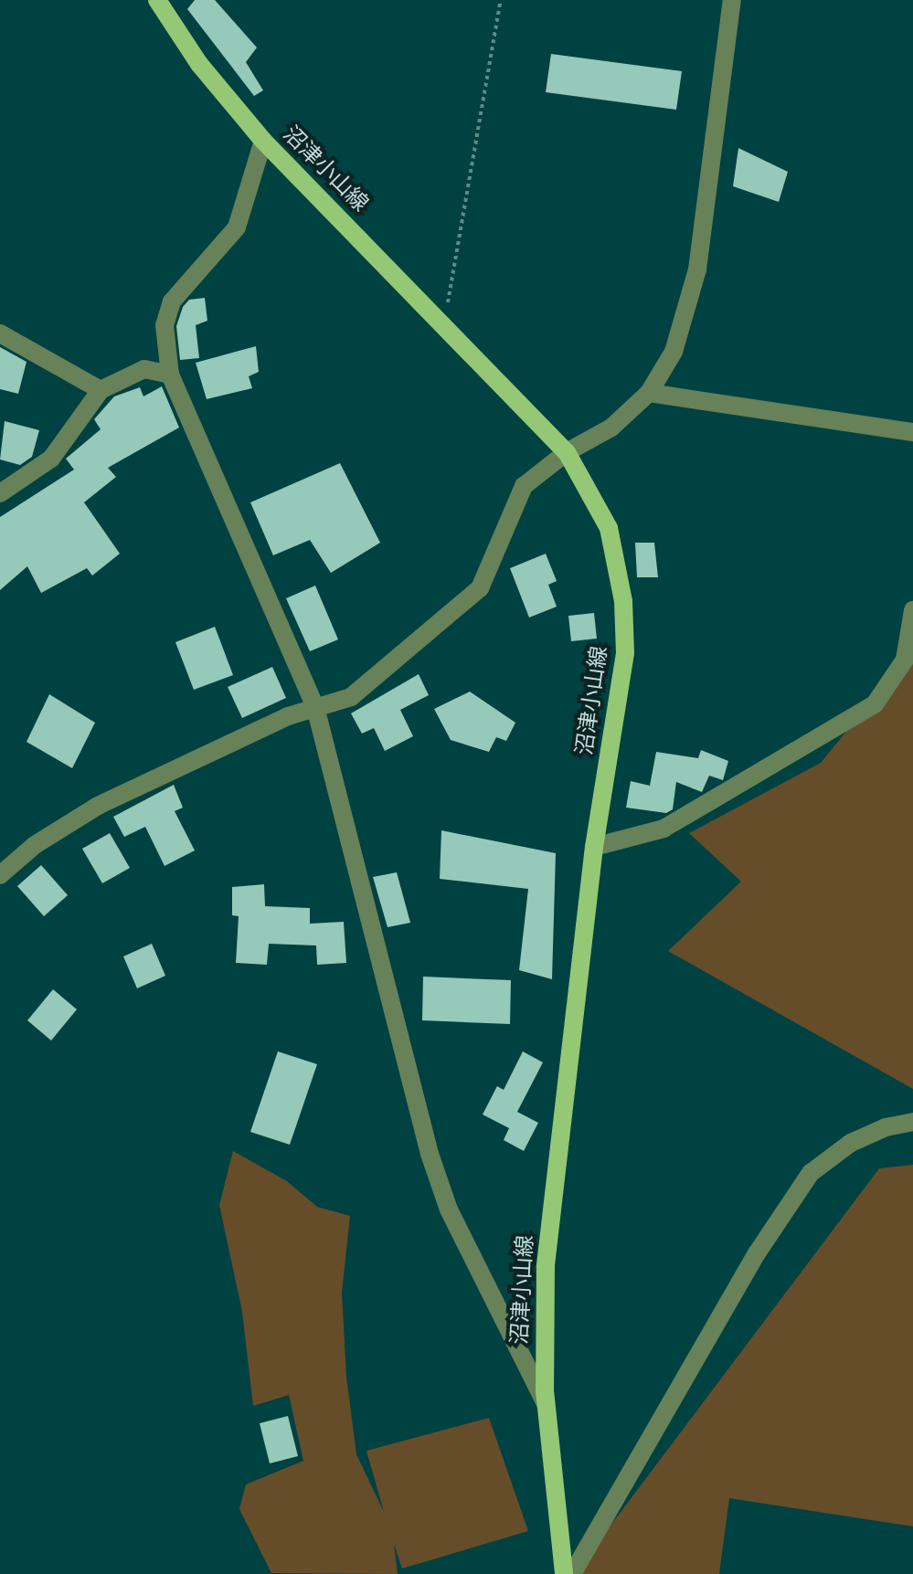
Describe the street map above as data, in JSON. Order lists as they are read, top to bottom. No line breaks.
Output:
{"streets":{"main road":["沼津小山線"]}}
